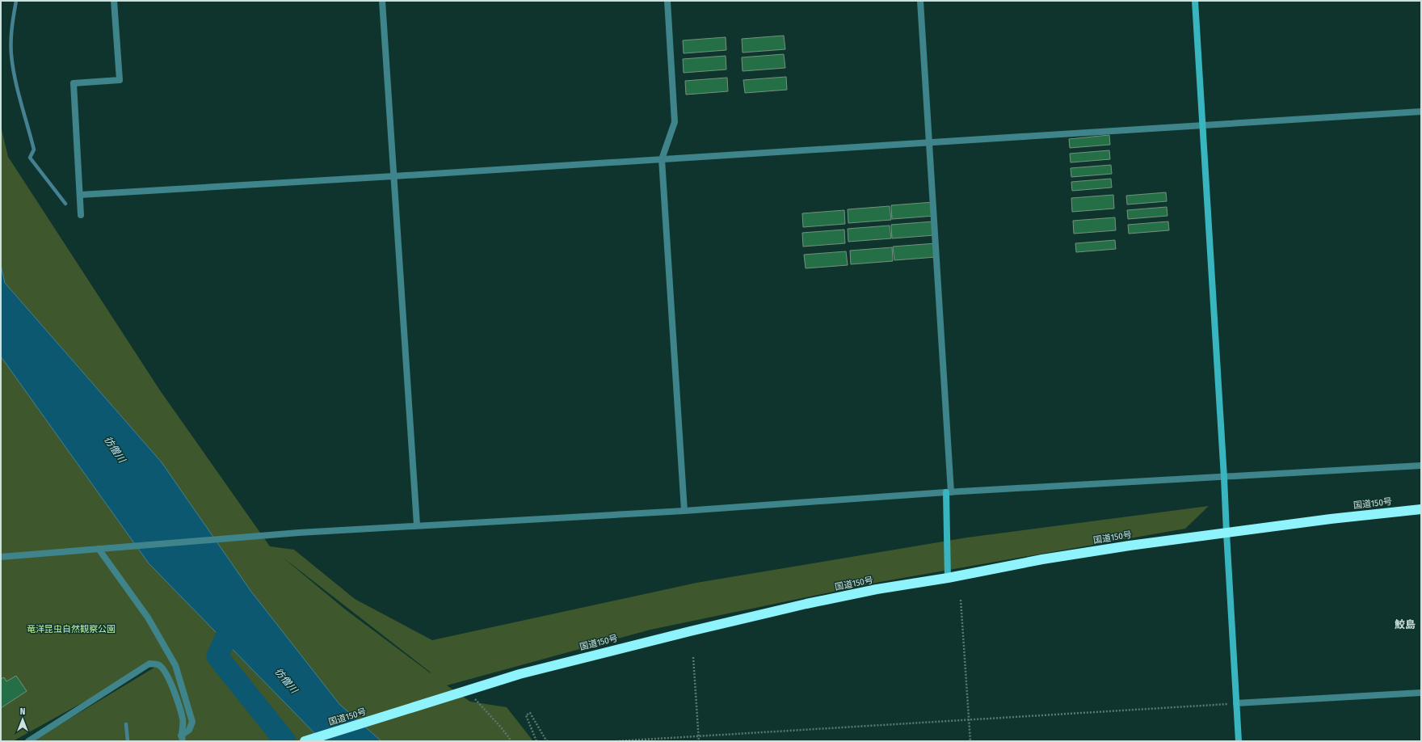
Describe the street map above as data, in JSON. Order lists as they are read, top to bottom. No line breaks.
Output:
{"streets":{"highway":["国道150号"]},"districts":["鮫島"],"water":["彷僧川"],"parks":["竜洋昆虫自然観察公園"],"north":"top"}
